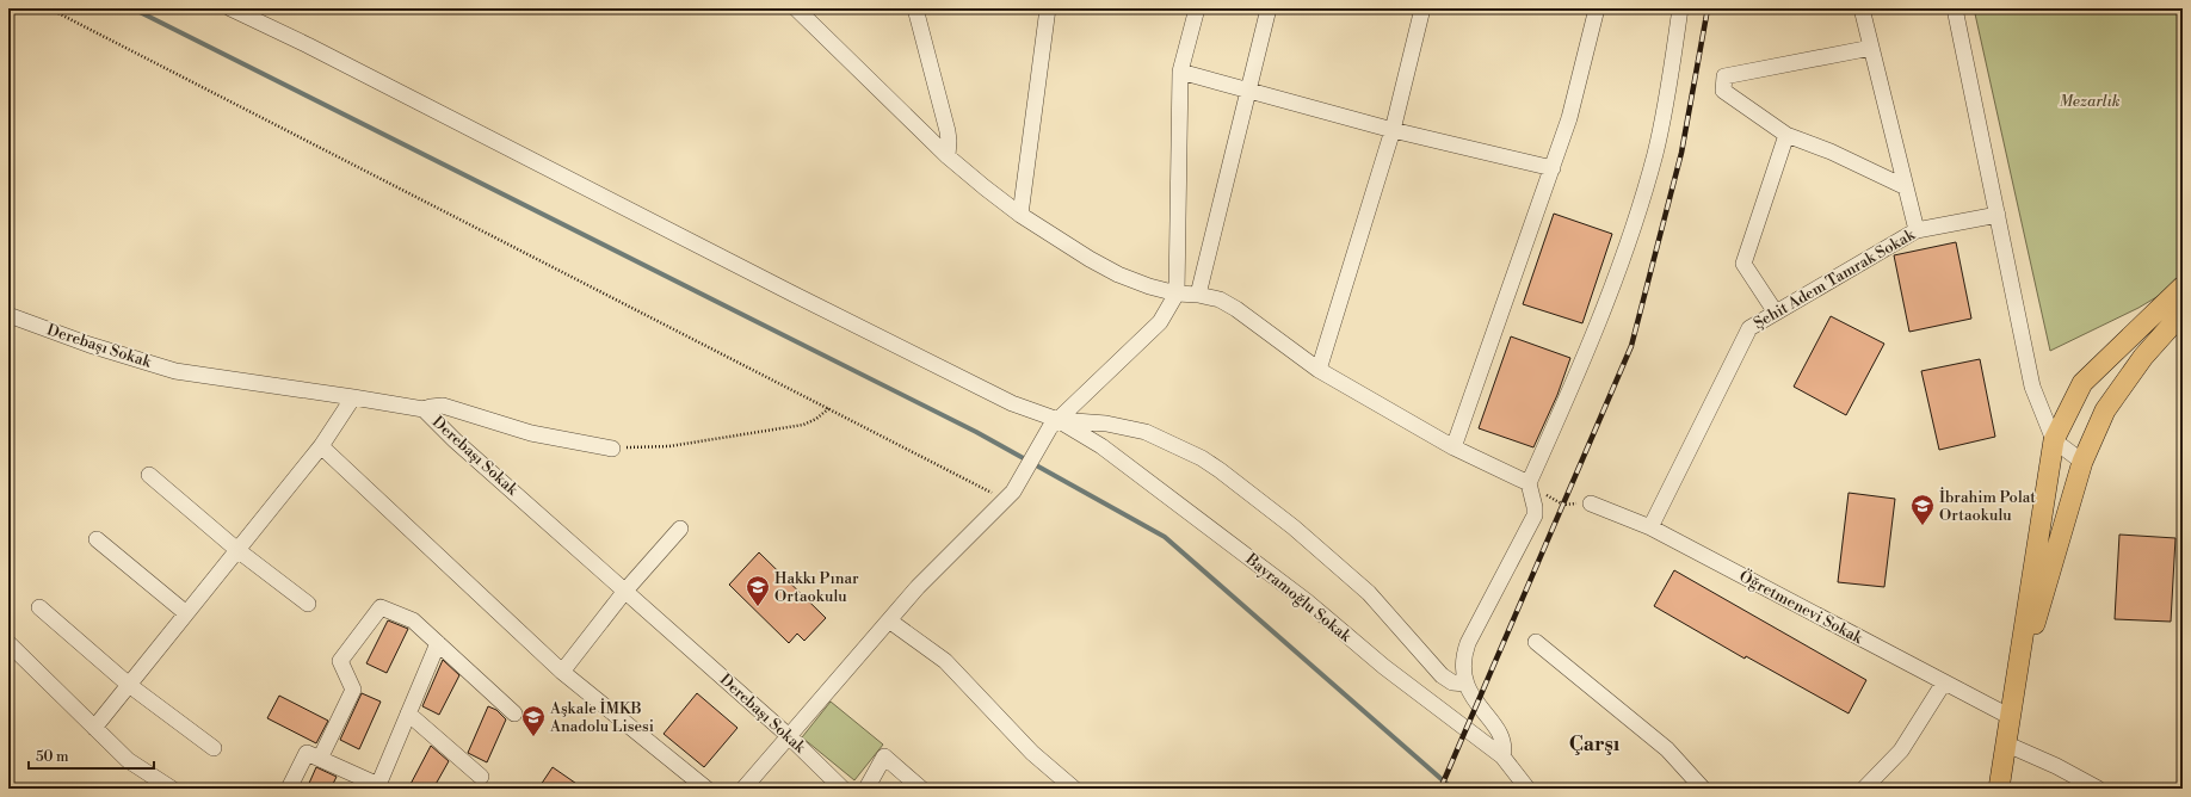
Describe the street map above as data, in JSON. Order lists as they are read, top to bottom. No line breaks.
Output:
{"streets":{"street":["Şehit Adem Tamrak Sokak","Derebaşı Sokak","Bayramoğlu Sokak","Öğretmenevi Sokak"]},"crossings":[["Şehit Adem Tamrak Sokak","Öğretmenevi Sokak"]],"districts":["Çarşı"],"parks":["Mezarlık"],"places":{"school or university":["İbrahim Polat Ortaokulu","Hakkı Pınar Ortaokulu","Aşkale İMKB Anadolu Lisesi"]},"scale_bar":"50 m"}
